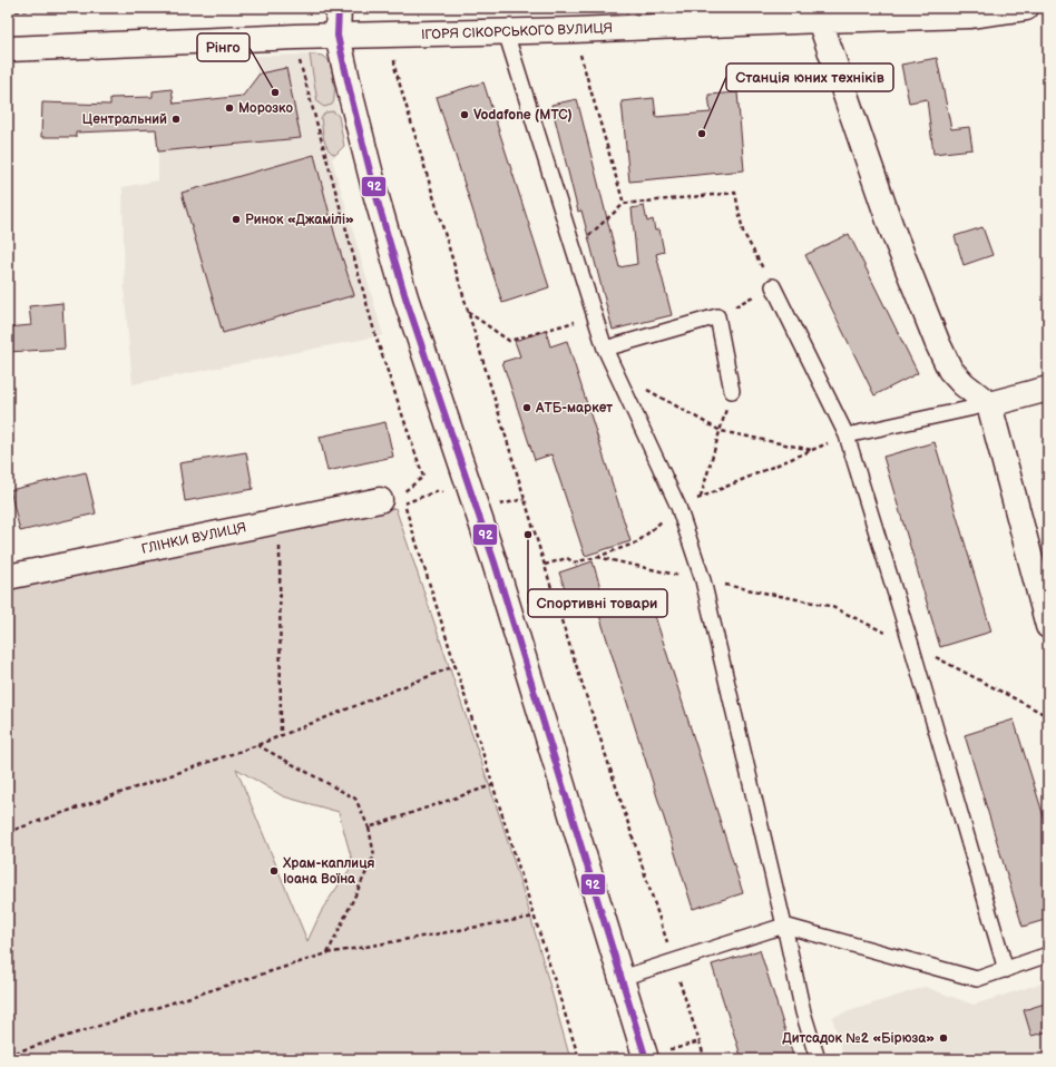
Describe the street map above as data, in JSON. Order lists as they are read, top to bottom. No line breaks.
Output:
{"streets":{"street":["ІГОРЯ СІКОРСЬКОГО ВУЛИЦЯ","ГЛІНКИ ВУЛИЦЯ"]},"places":["Рінго","Морозко","Vodafone (МТС)","Центральний","Станція юних техніків","Ринок «Джамілі»","АТБ-маркет","Спортивні товари","Храм-каплиця Іоана Воїна","Дитсадок №2 «Бірюза»"],"lines":["transit line 92"]}
